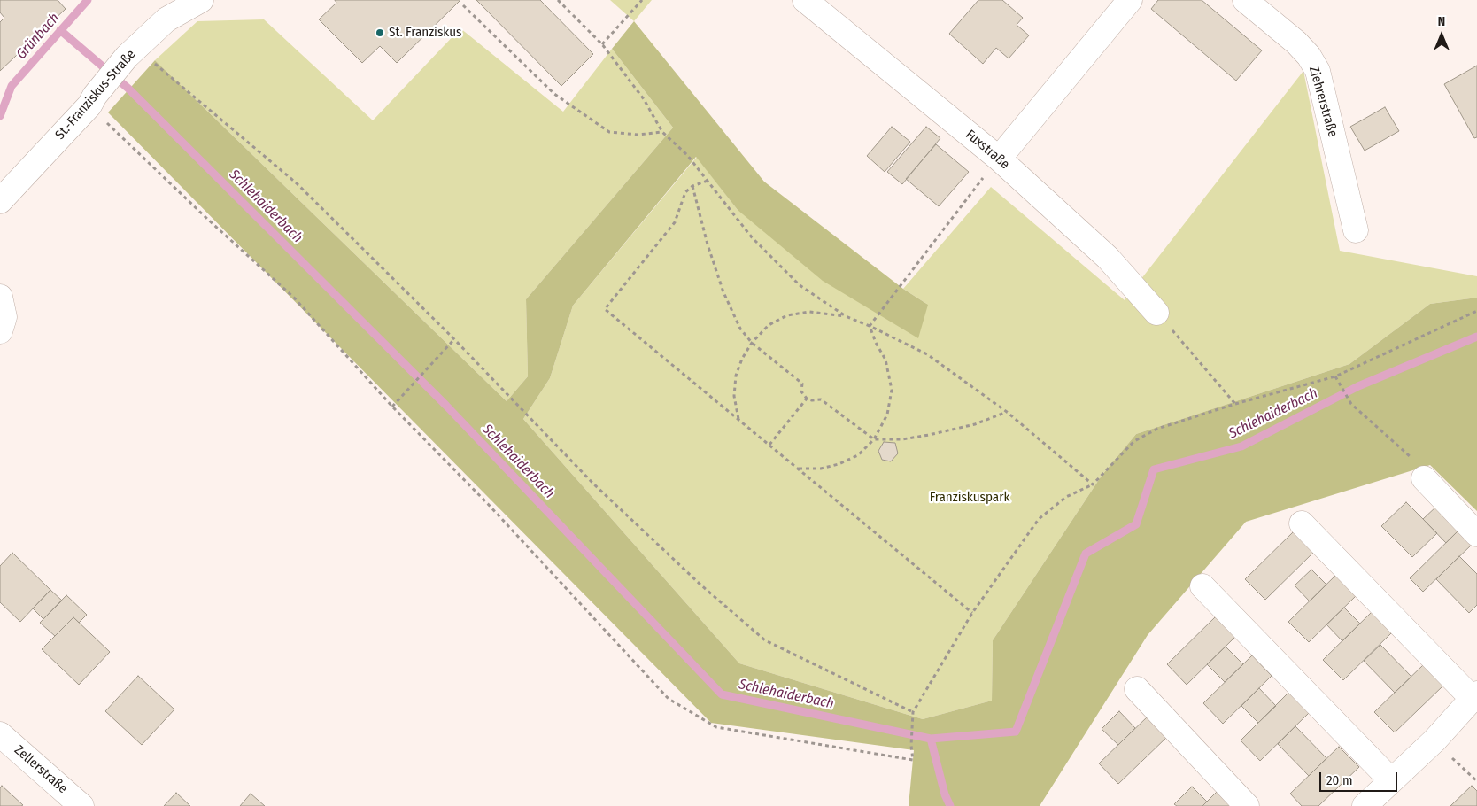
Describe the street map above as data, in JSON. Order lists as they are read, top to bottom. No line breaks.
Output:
{"streets":{"street":["St.-Franziskus-Straße","Ziehrerstraße","Fuxstraße","Zellerstraße"]},"water":["Grünbach","Schlehaiderbach"],"parks":["Franziskuspark"],"places":["St. Franziskus"],"scale_bar":"20 m","north":"top"}
